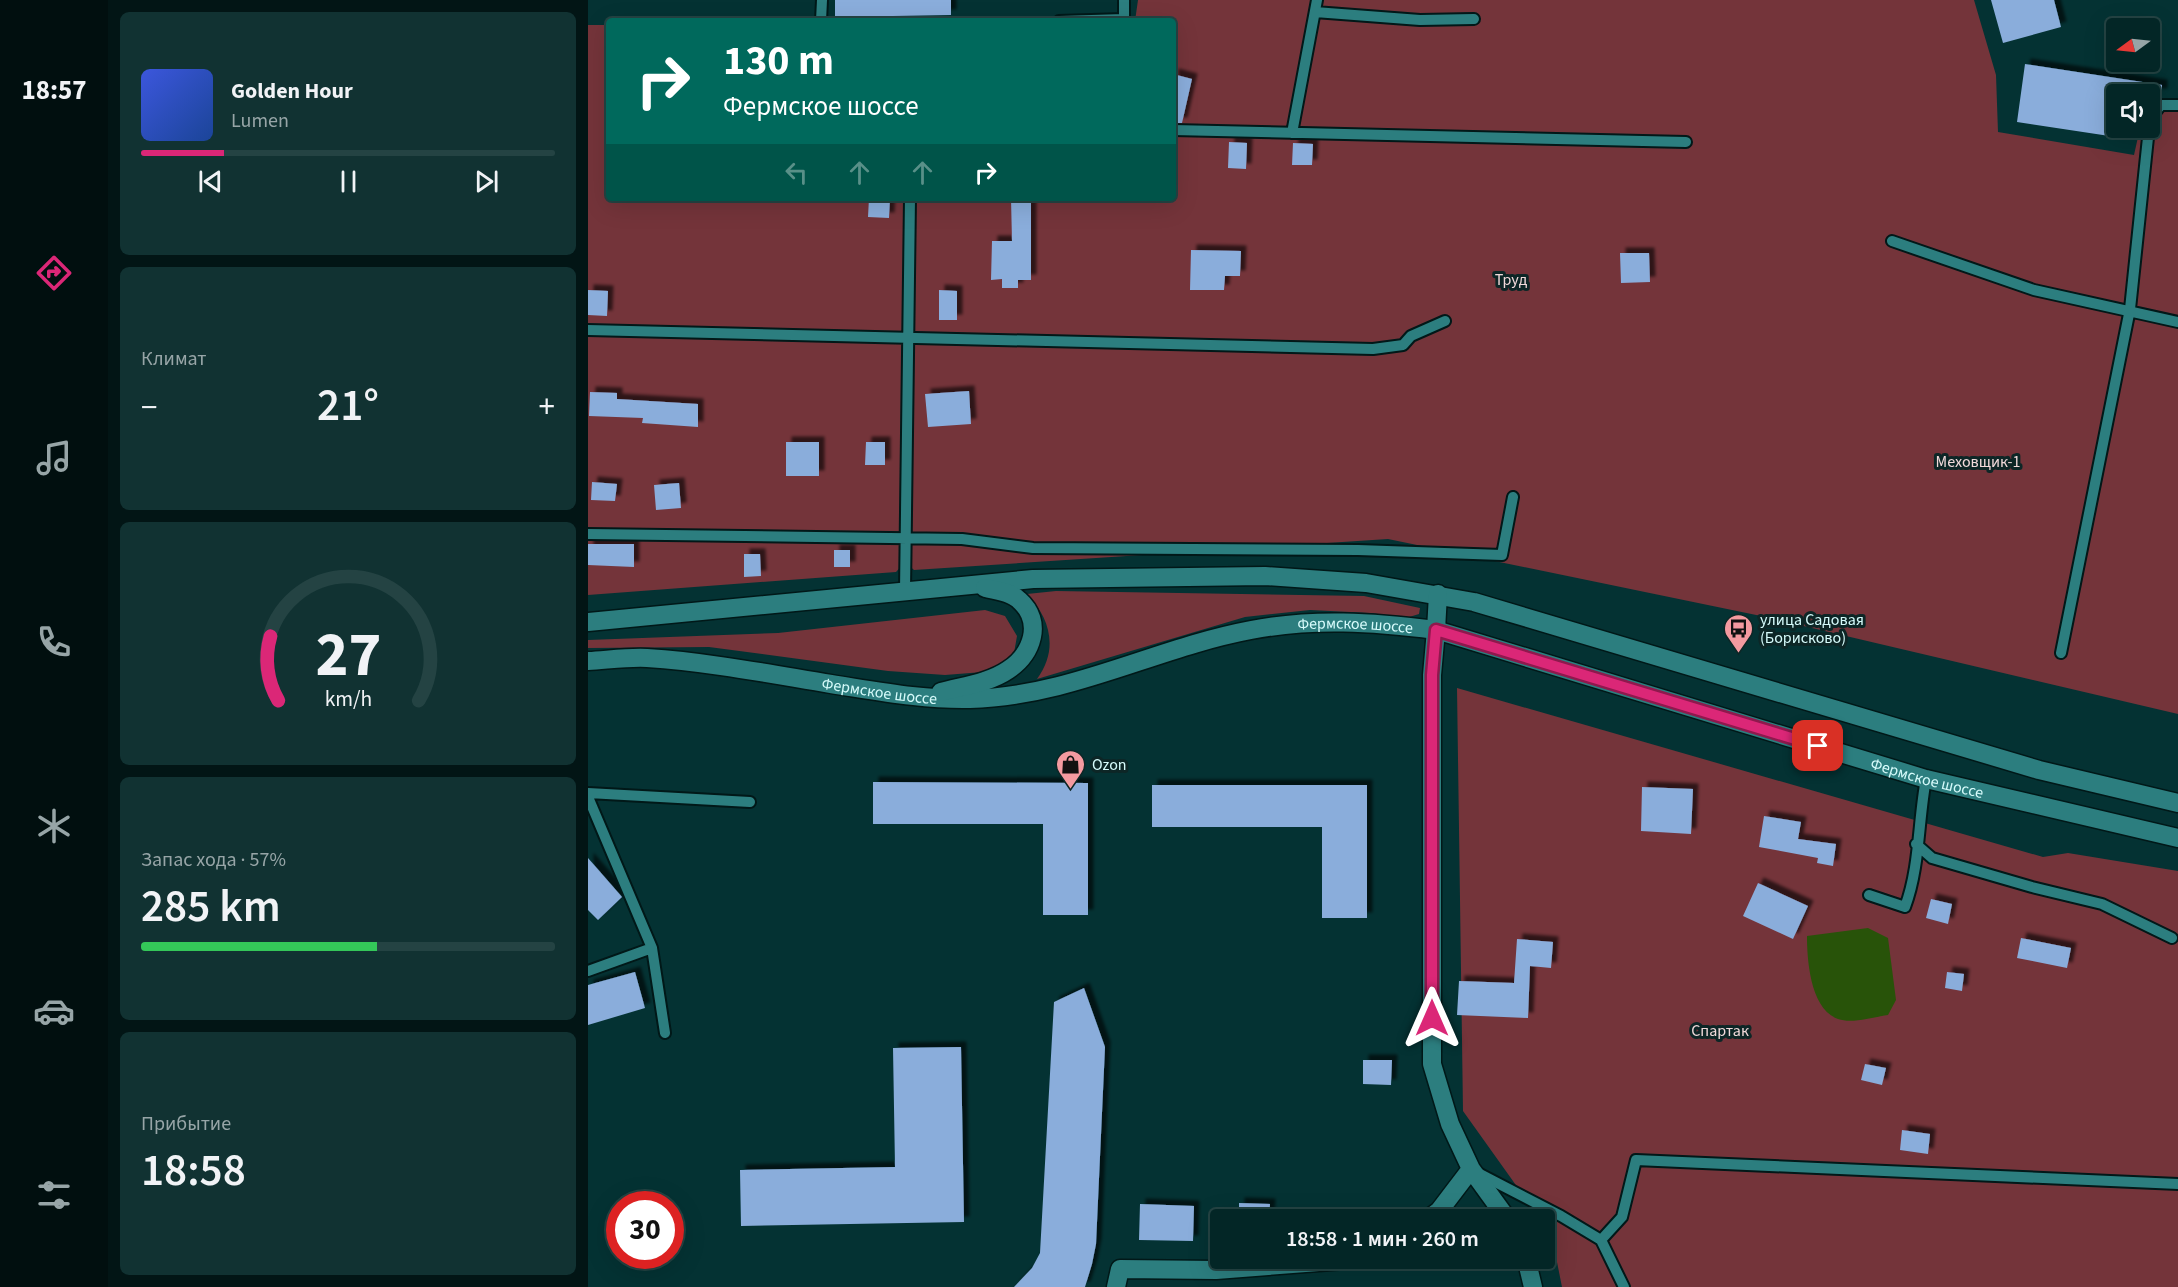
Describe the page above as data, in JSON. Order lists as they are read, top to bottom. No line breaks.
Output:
{"streets":{"main road":["Фермское шоссе"]},"parks":["Труд","Меховщик-1","Спартак"],"places":{"bus stop":["улица Садовая (Борисково)"],"shop":["Ozon"]},"north":"left","page":{"tabs":"18:57","turn":["130 m","Фермское шоссе"],"song":["Golden Hour","Lumen"],"tile":["Климат",["Запас хода · 57%","285 km"],["Прибытие","18:58"]],"heat":["−","21°","+"],"limit":"30","trip":"18:58 · 1 мин · 260 m","gauge":["27","km/h"]}}
